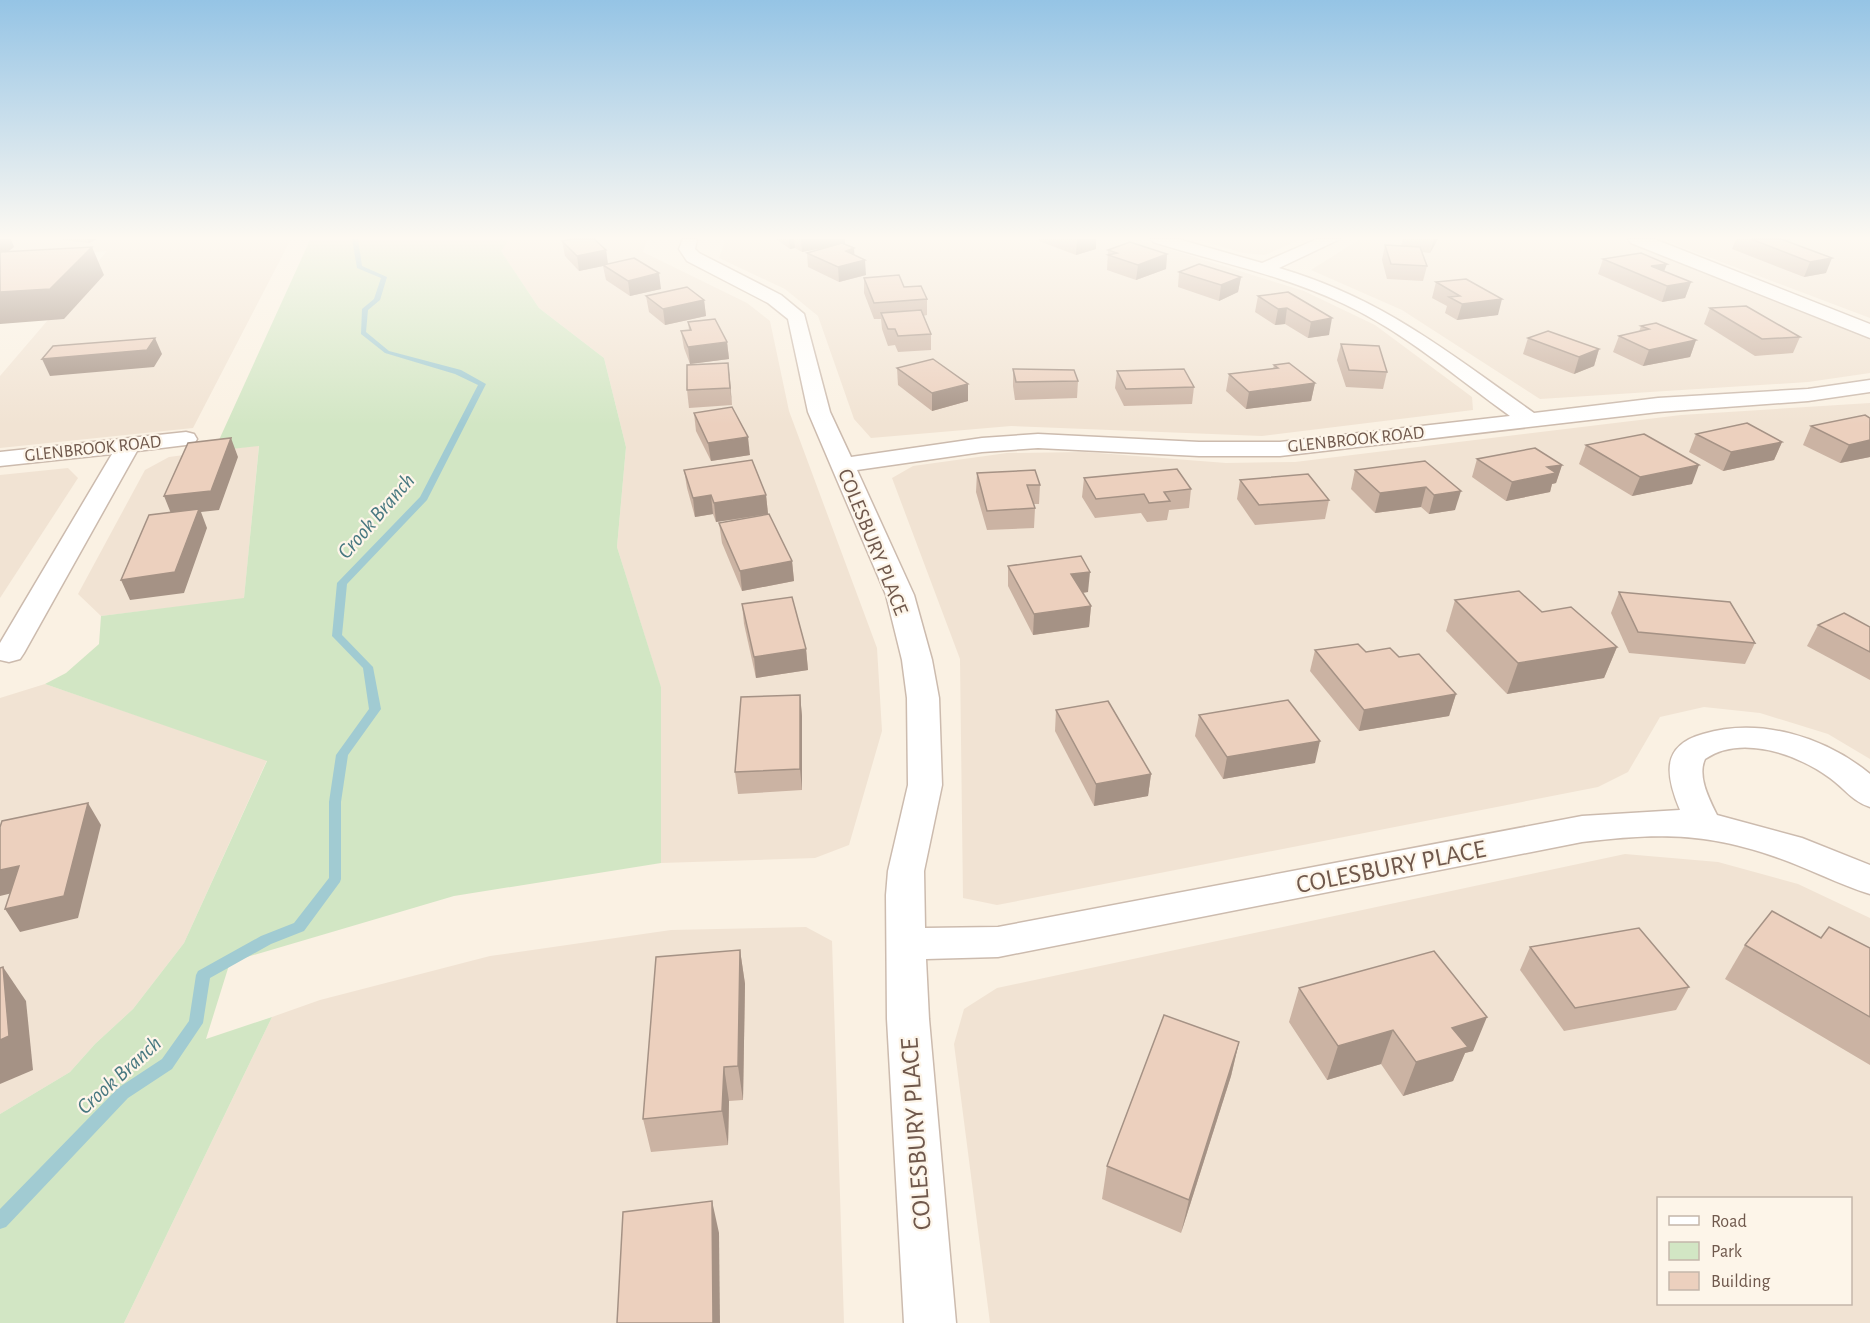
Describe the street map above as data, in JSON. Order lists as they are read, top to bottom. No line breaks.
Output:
{"streets":{"street":["GLENBROOK ROAD","COLESBURY PLACE"]},"crossings":[["GLENBROOK ROAD","COLESBURY PLACE"]],"water":["Crook Branch"],"legend":["Road","Park","Building"]}
